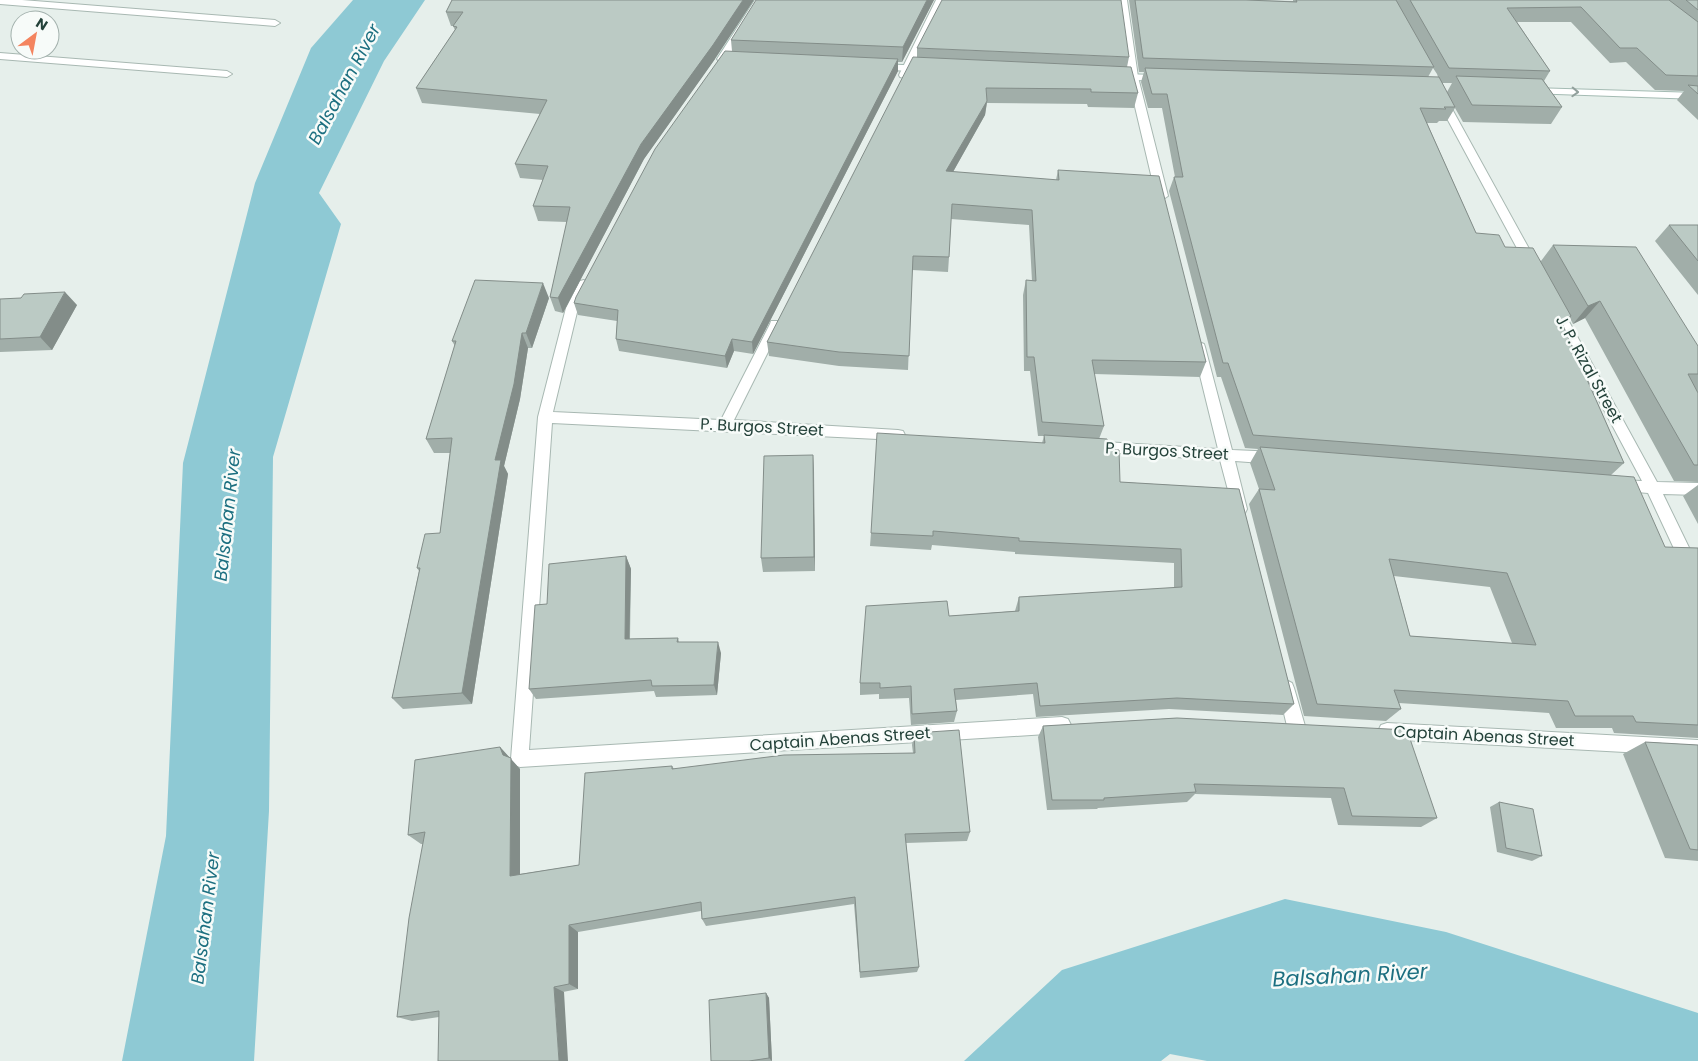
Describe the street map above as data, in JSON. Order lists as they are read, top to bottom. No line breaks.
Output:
{"streets":{"street":["J. P. Rizal Street","P. Burgos Street","Captain Abenas Street"]},"crossings":[["P. Burgos Street","Captain Abenas Street"]],"water":["Balsahan River"],"north":"top right"}
